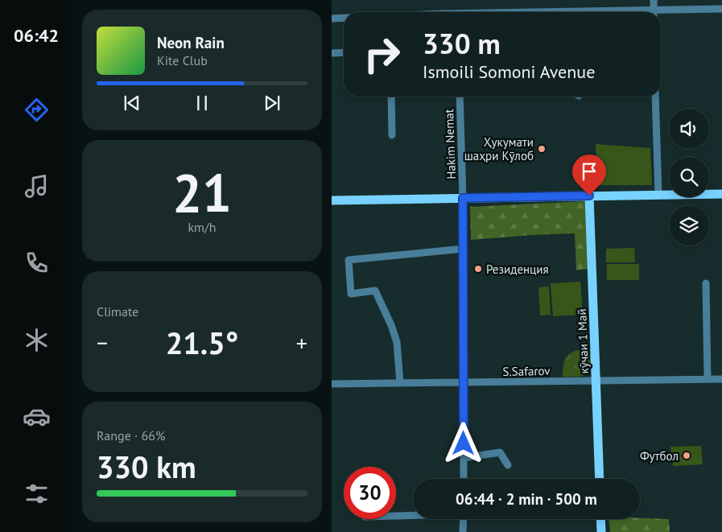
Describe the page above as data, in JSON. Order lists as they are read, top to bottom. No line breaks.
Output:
{"streets":{"main road":["кӯчаи 1 Май"],"street":["Hakim Nemat","S.Safarov"]},"crossings":[["Hakim Nemat","S.Safarov"],["кӯчаи 1 Май","S.Safarov"]],"places":["Ҳукумати шаҳри Кӯлоб","Резиденция","Футбол"],"page":{"tabs":"06:42","turn":["330 m","Ismoili Somoni Avenue"],"song":["Neon Rain","Kite Club"],"tile":[["21","km/h"],"Climate",["Range · 66%","330 km"]],"heat":["−","21.5°","+"],"limit":"30","trip":"06:44 · 2 min · 500 m"}}
